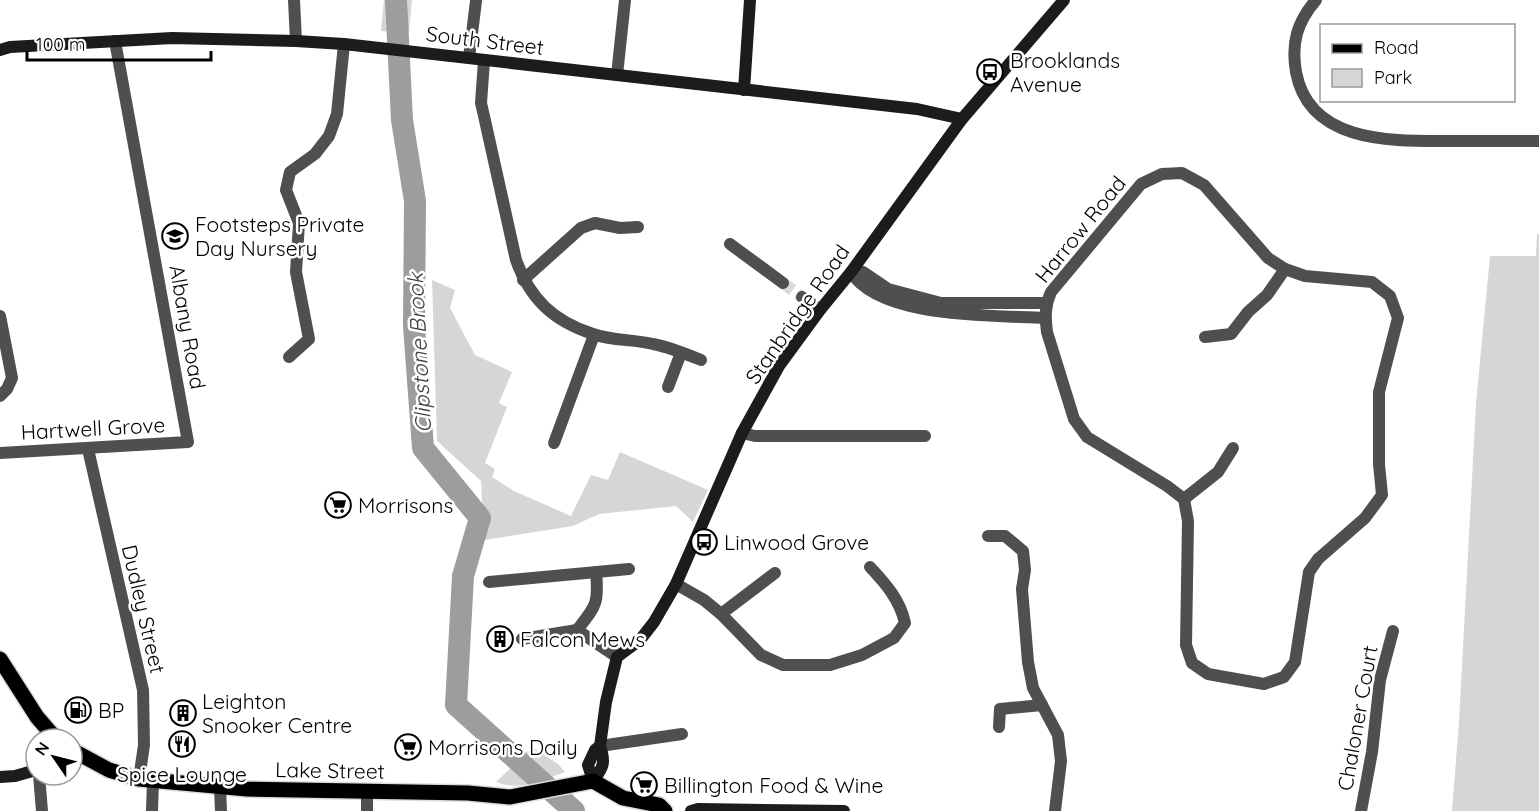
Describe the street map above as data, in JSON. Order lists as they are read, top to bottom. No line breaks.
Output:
{"streets":{"main road":["Lake Street"],"street":["South Street","Harrow Road","Stanbridge Road","Albany Road","Hartwell Grove","Dudley Street","Chaloner Court"]},"crossings":[["South Street","Stanbridge Road"],["South Street","Albany Road"],["Harrow Road","Stanbridge Road"],["Albany Road","Hartwell Grove"],["Hartwell Grove","Dudley Street"],["Dudley Street","Lake Street"]],"water":["Clipstone Brook"],"places":{"bus stop":["Brooklands Avenue","Linwood Grove"],"school or university":["Footsteps Private Day Nursery"],"supermarket":["Morrisons","Morrisons Daily","Billington Food & Wine"],"building":["Falcon Mews","Leighton Snooker Centre"],"fuel station":["BP"],"restaurant":["Spice Lounge"]},"legend":["Road","Park"],"scale_bar":"100 m","north":"top left"}
